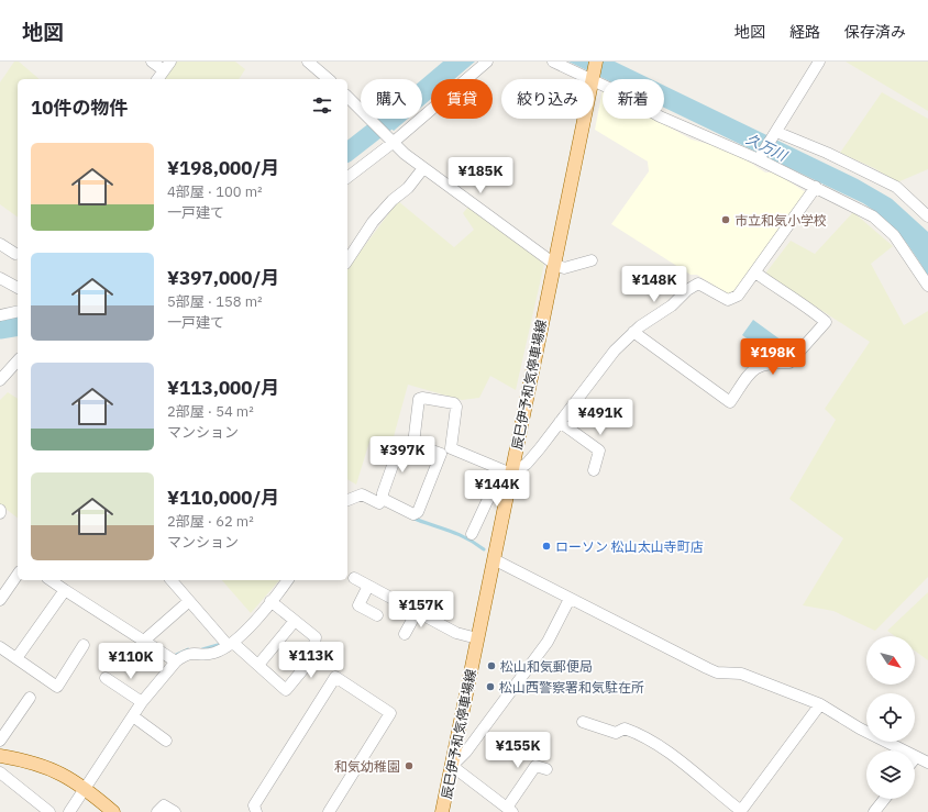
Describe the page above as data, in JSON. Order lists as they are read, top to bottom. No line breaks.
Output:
{"streets":{"main road":["辰巳伊予和気停車場線"]},"water":["久万川"],"places":["市立和気小学校","ローソン 松山太山寺町店","松山和気郵便局","松山西警察署和気駐在所","和気幼稚園"],"north":"bottom right","page":{"header":"地図","nav":["地図","経路","保存済み"],"chip":["購入","賃貸","絞り込み","新着"],"heading":"10件の物件","list":[{"name":"¥198,000/月","note":"4部屋 · 100 m² · 一戸建て"},{"name":"¥397,000/月","note":"5部屋 · 158 m² · 一戸建て"},{"name":"¥113,000/月","note":"2部屋 · 54 m² · マンション"},{"name":"¥110,000/月","note":"2部屋 · 62 m² · マンション"}],"price":["¥185K","¥148K","¥198K","¥491K","¥397K","¥144K","¥157K","¥113K","¥110K","¥155K"]}}
